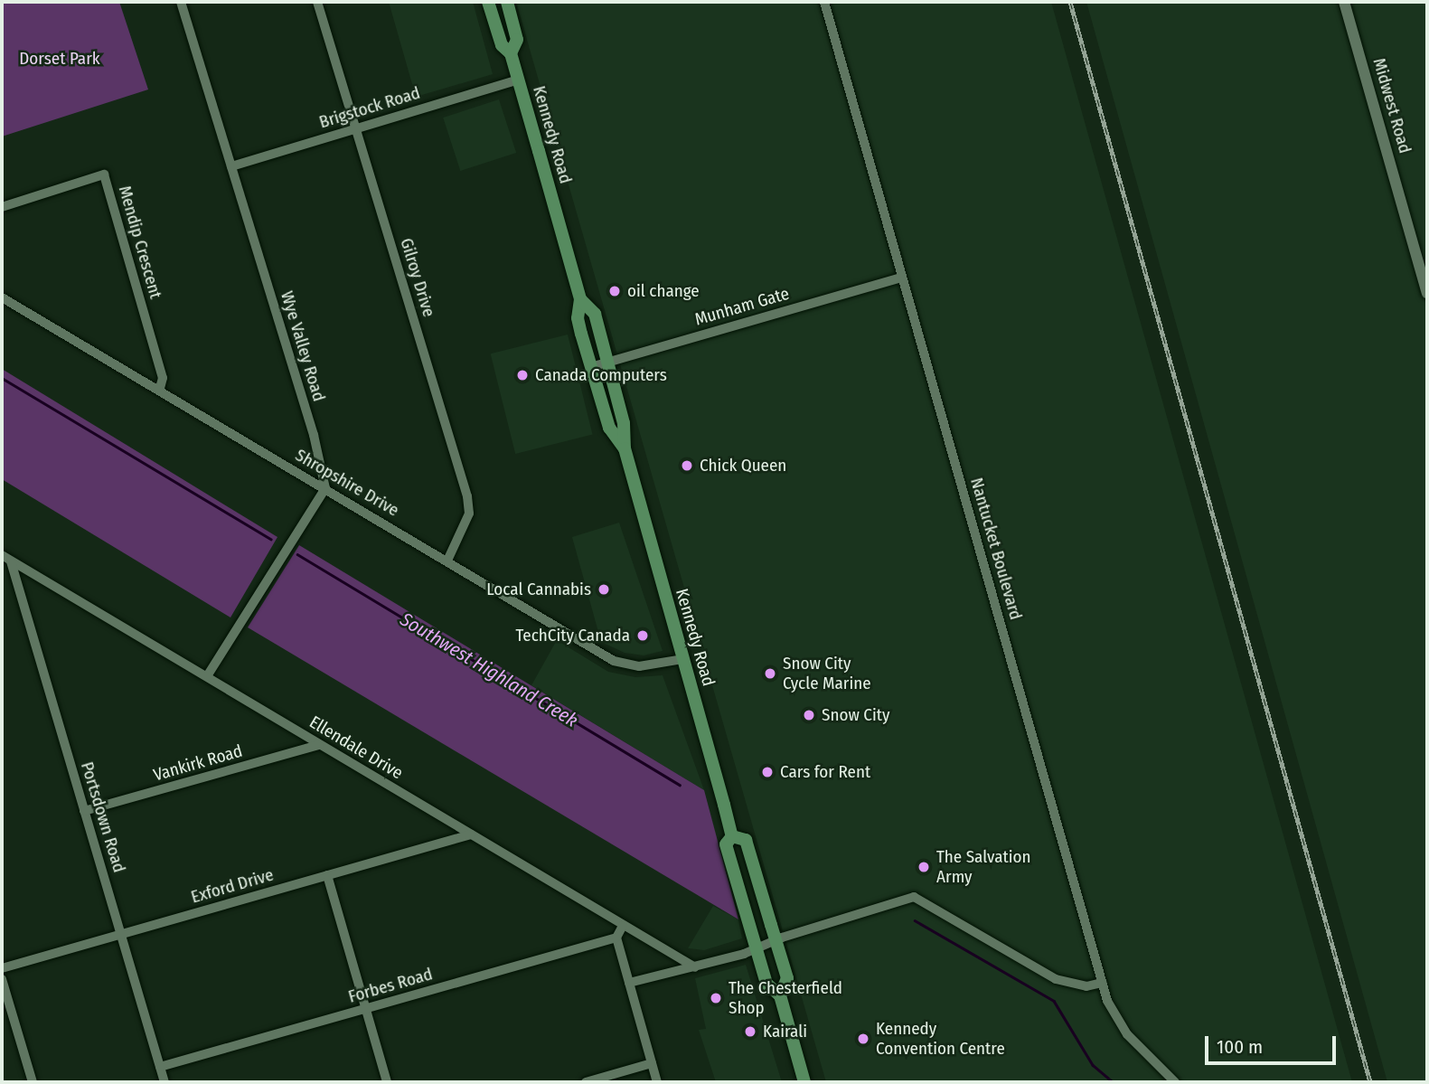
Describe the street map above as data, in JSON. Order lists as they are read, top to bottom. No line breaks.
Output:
{"streets":{"main road":["Kennedy Road"],"street":["Midwest Road","Brigstock Road","Mendip Crescent","Gilroy Drive","Munham Gate","Wye Valley Road","Shropshire Drive","Nantucket Boulevard","Ellendale Drive","Vankirk Road","Portsdown Road","Exford Drive","Forbes Road"]},"crossings":[["Brigstock Road","Kennedy Road"],["Brigstock Road","Gilroy Drive"],["Brigstock Road","Wye Valley Road"],["Kennedy Road","Munham Gate"],["Kennedy Road","Shropshire Drive"],["Mendip Crescent","Shropshire Drive"],["Gilroy Drive","Shropshire Drive"],["Munham Gate","Nantucket Boulevard"],["Wye Valley Road","Shropshire Drive"],["Ellendale Drive","Vankirk Road"],["Ellendale Drive","Portsdown Road"],["Ellendale Drive","Exford Drive"],["Vankirk Road","Portsdown Road"],["Portsdown Road","Exford Drive"],["Portsdown Road","Forbes Road"]],"water":["Southwest Highland Creek"],"parks":["Dorset Park"],"places":["oil change","Canada Computers","Chick Queen","Local Cannabis","TechCity Canada","Snow City Cycle Marine","Snow City","Cars for Rent","The Salvation Army","The Chesterfield Shop","Kairali","Kennedy Convention Centre"],"scale_bar":"100 m"}
